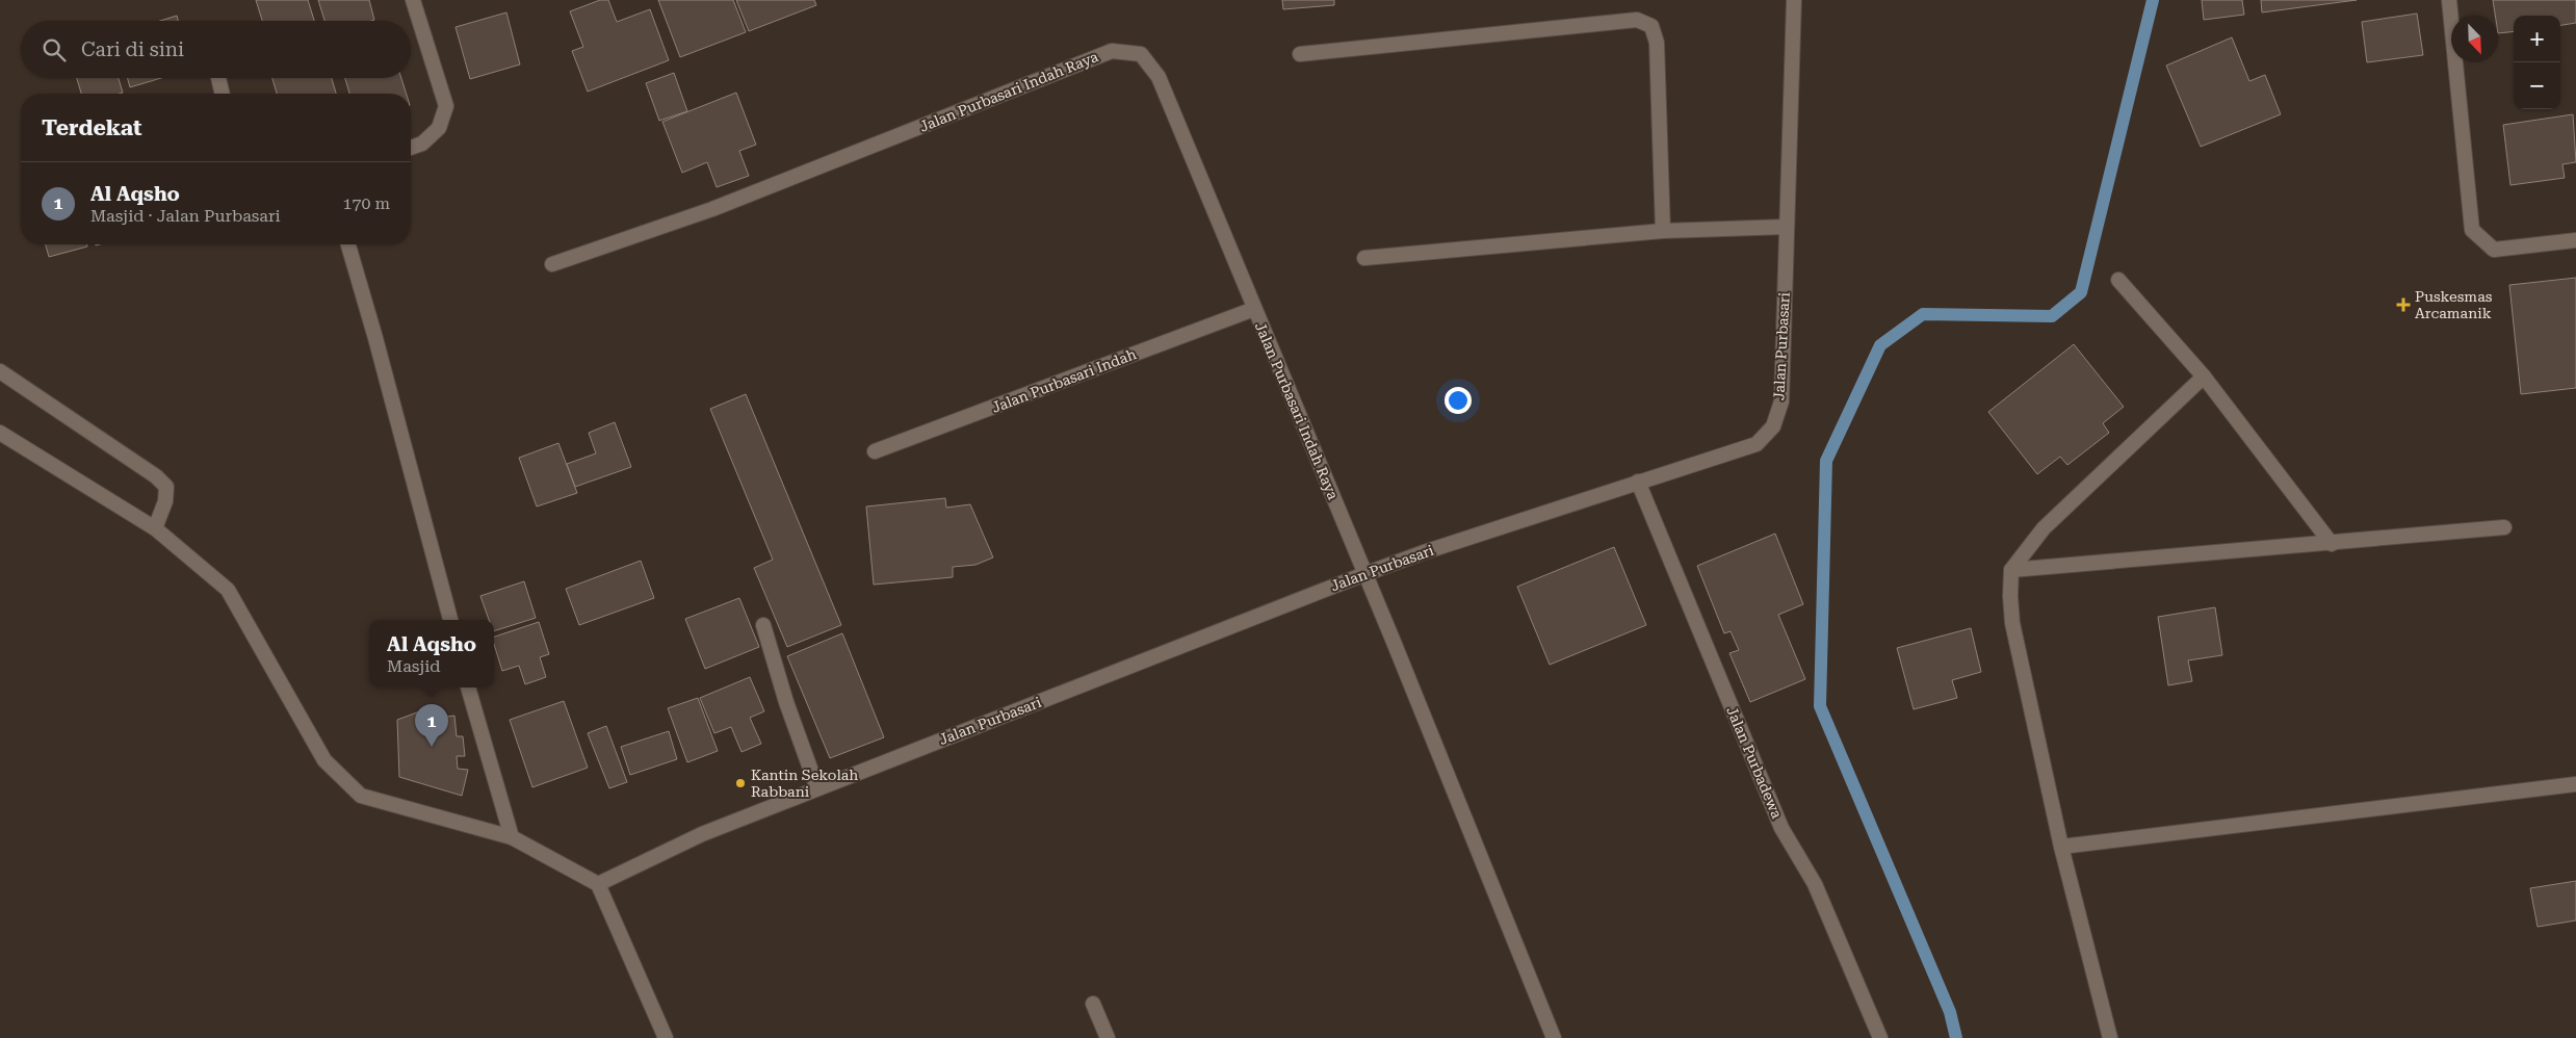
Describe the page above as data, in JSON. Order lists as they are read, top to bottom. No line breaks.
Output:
{"streets":{"street":["Jalan Purbasari Indah Raya","Jalan Purbasari","Jalan Purbasari Indah","Jalan Purbadewa"]},"crossings":[["Jalan Purbasari Indah Raya","Jalan Purbasari"],["Jalan Purbasari Indah Raya","Jalan Purbasari Indah"],["Jalan Purbasari","Jalan Purbadewa"]],"places":{"health":["Puskesmas Arcamanik"],"other":["Kantin Sekolah Rabbani"]},"north":"bottom right","page":{"map_buttons":["+","−"],"search":"Cari di sini","heading":"Terdekat","list":[{"mark":"1","name":"Al Aqsho","note":"Masjid · Jalan Purbasari","value":"170 m"}],"popup":["Al Aqsho","Masjid"],"pins":"1"}}
